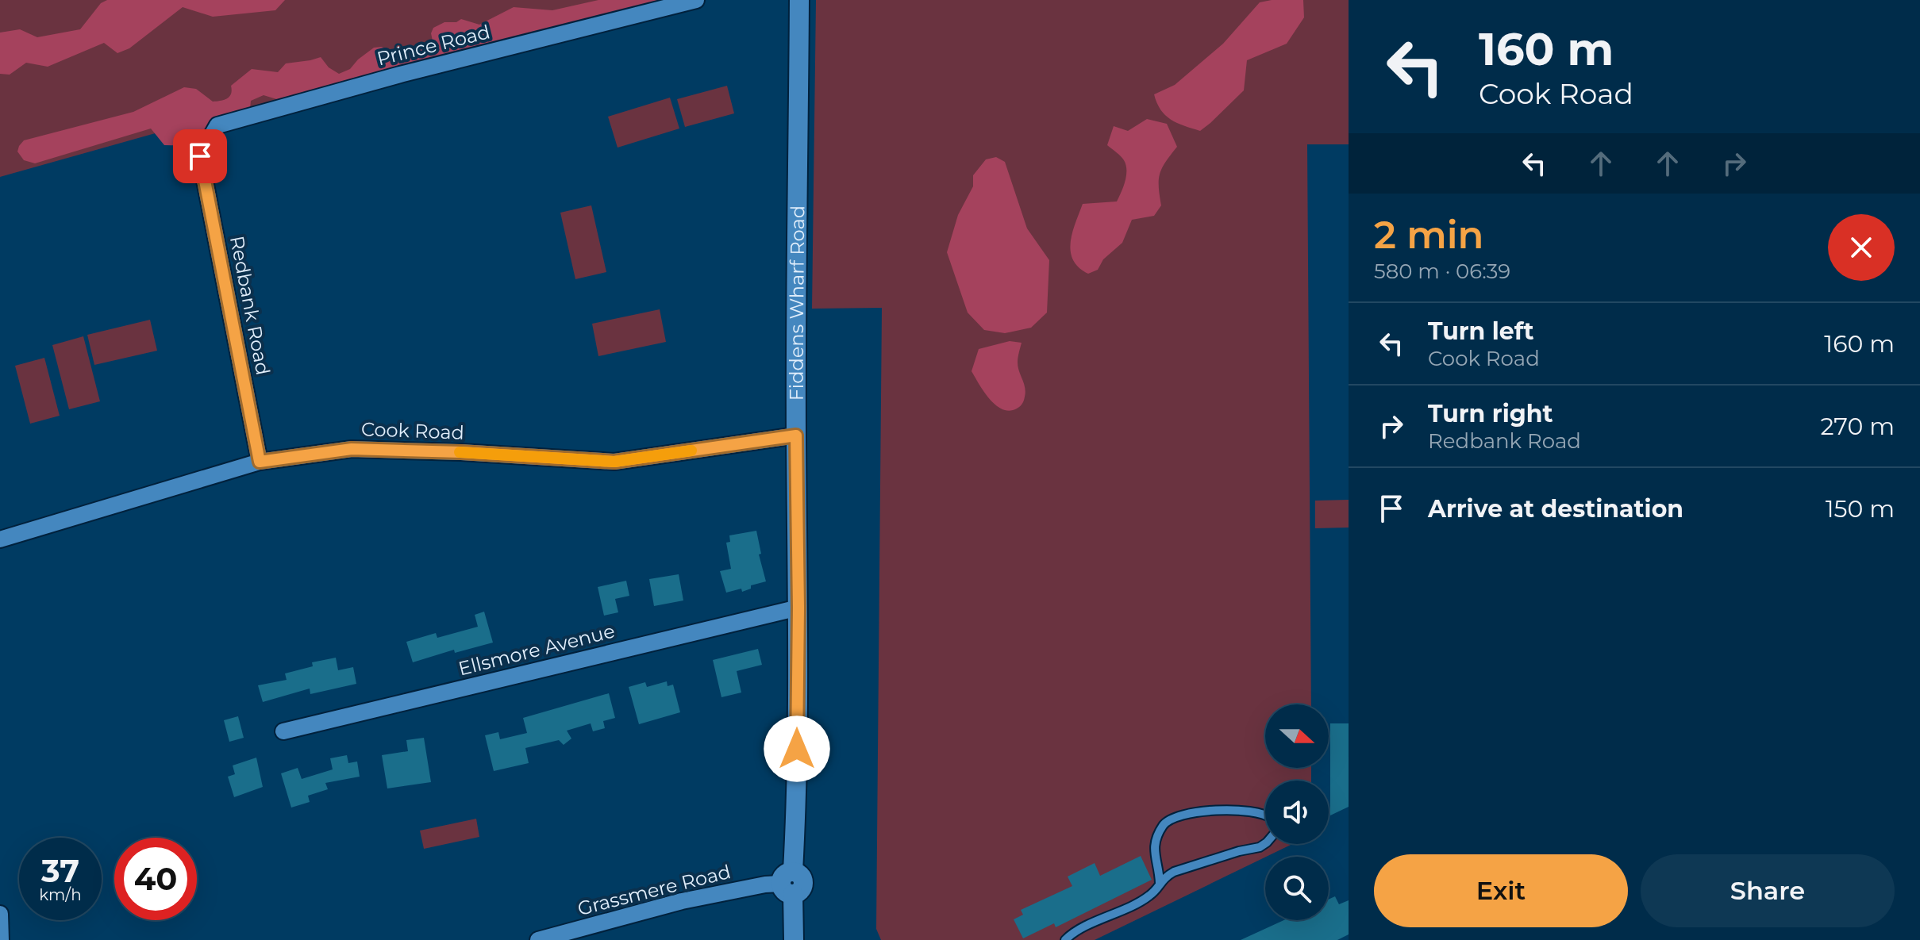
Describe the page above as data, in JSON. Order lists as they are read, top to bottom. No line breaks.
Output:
{"streets":{"street":["Prince Road","Fiddens Wharf Road","Redbank Road","Cook Road","Ellsmore Avenue","Grassmere Road"]},"crossings":[["Prince Road","Redbank Road"],["Fiddens Wharf Road","Cook Road"],["Fiddens Wharf Road","Ellsmore Avenue"],["Fiddens Wharf Road","Grassmere Road"],["Redbank Road","Cook Road"]],"north":"right","page":{"turn":["160 m","Cook Road"],"heading":["2 min","580 m · 06:39"],"list":[{"name":"Turn left","note":"Cook Road","value":"160 m"},{"name":"Turn right","note":"Redbank Road","value":"270 m"},{"name":"Arrive at destination","value":"150 m"}],"speed":"37 km/h","limit":"40","buttons":["Exit","Share"]}}
